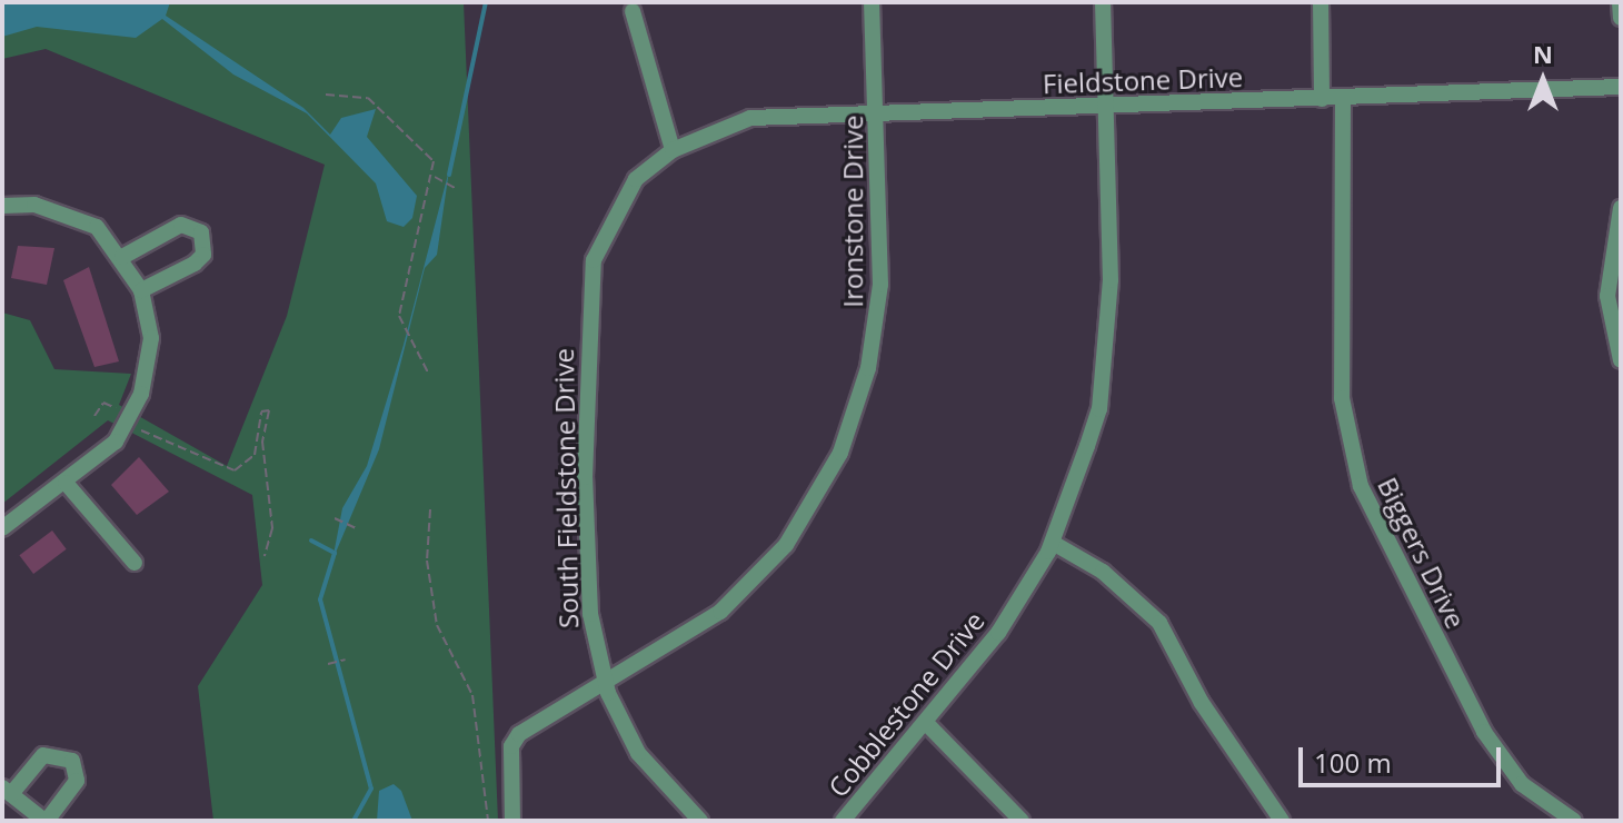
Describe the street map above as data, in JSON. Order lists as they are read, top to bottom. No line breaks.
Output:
{"streets":{"street":["Fieldstone Drive","Ironstone Drive","South Fieldstone Drive","Biggers Drive","Cobblestone Drive"]},"crossings":[["Fieldstone Drive","Ironstone Drive"],["Fieldstone Drive","South Fieldstone Drive"],["Fieldstone Drive","Biggers Drive"],["Fieldstone Drive","Cobblestone Drive"],["Ironstone Drive","South Fieldstone Drive"]],"scale_bar":"100 m","north":"top"}
